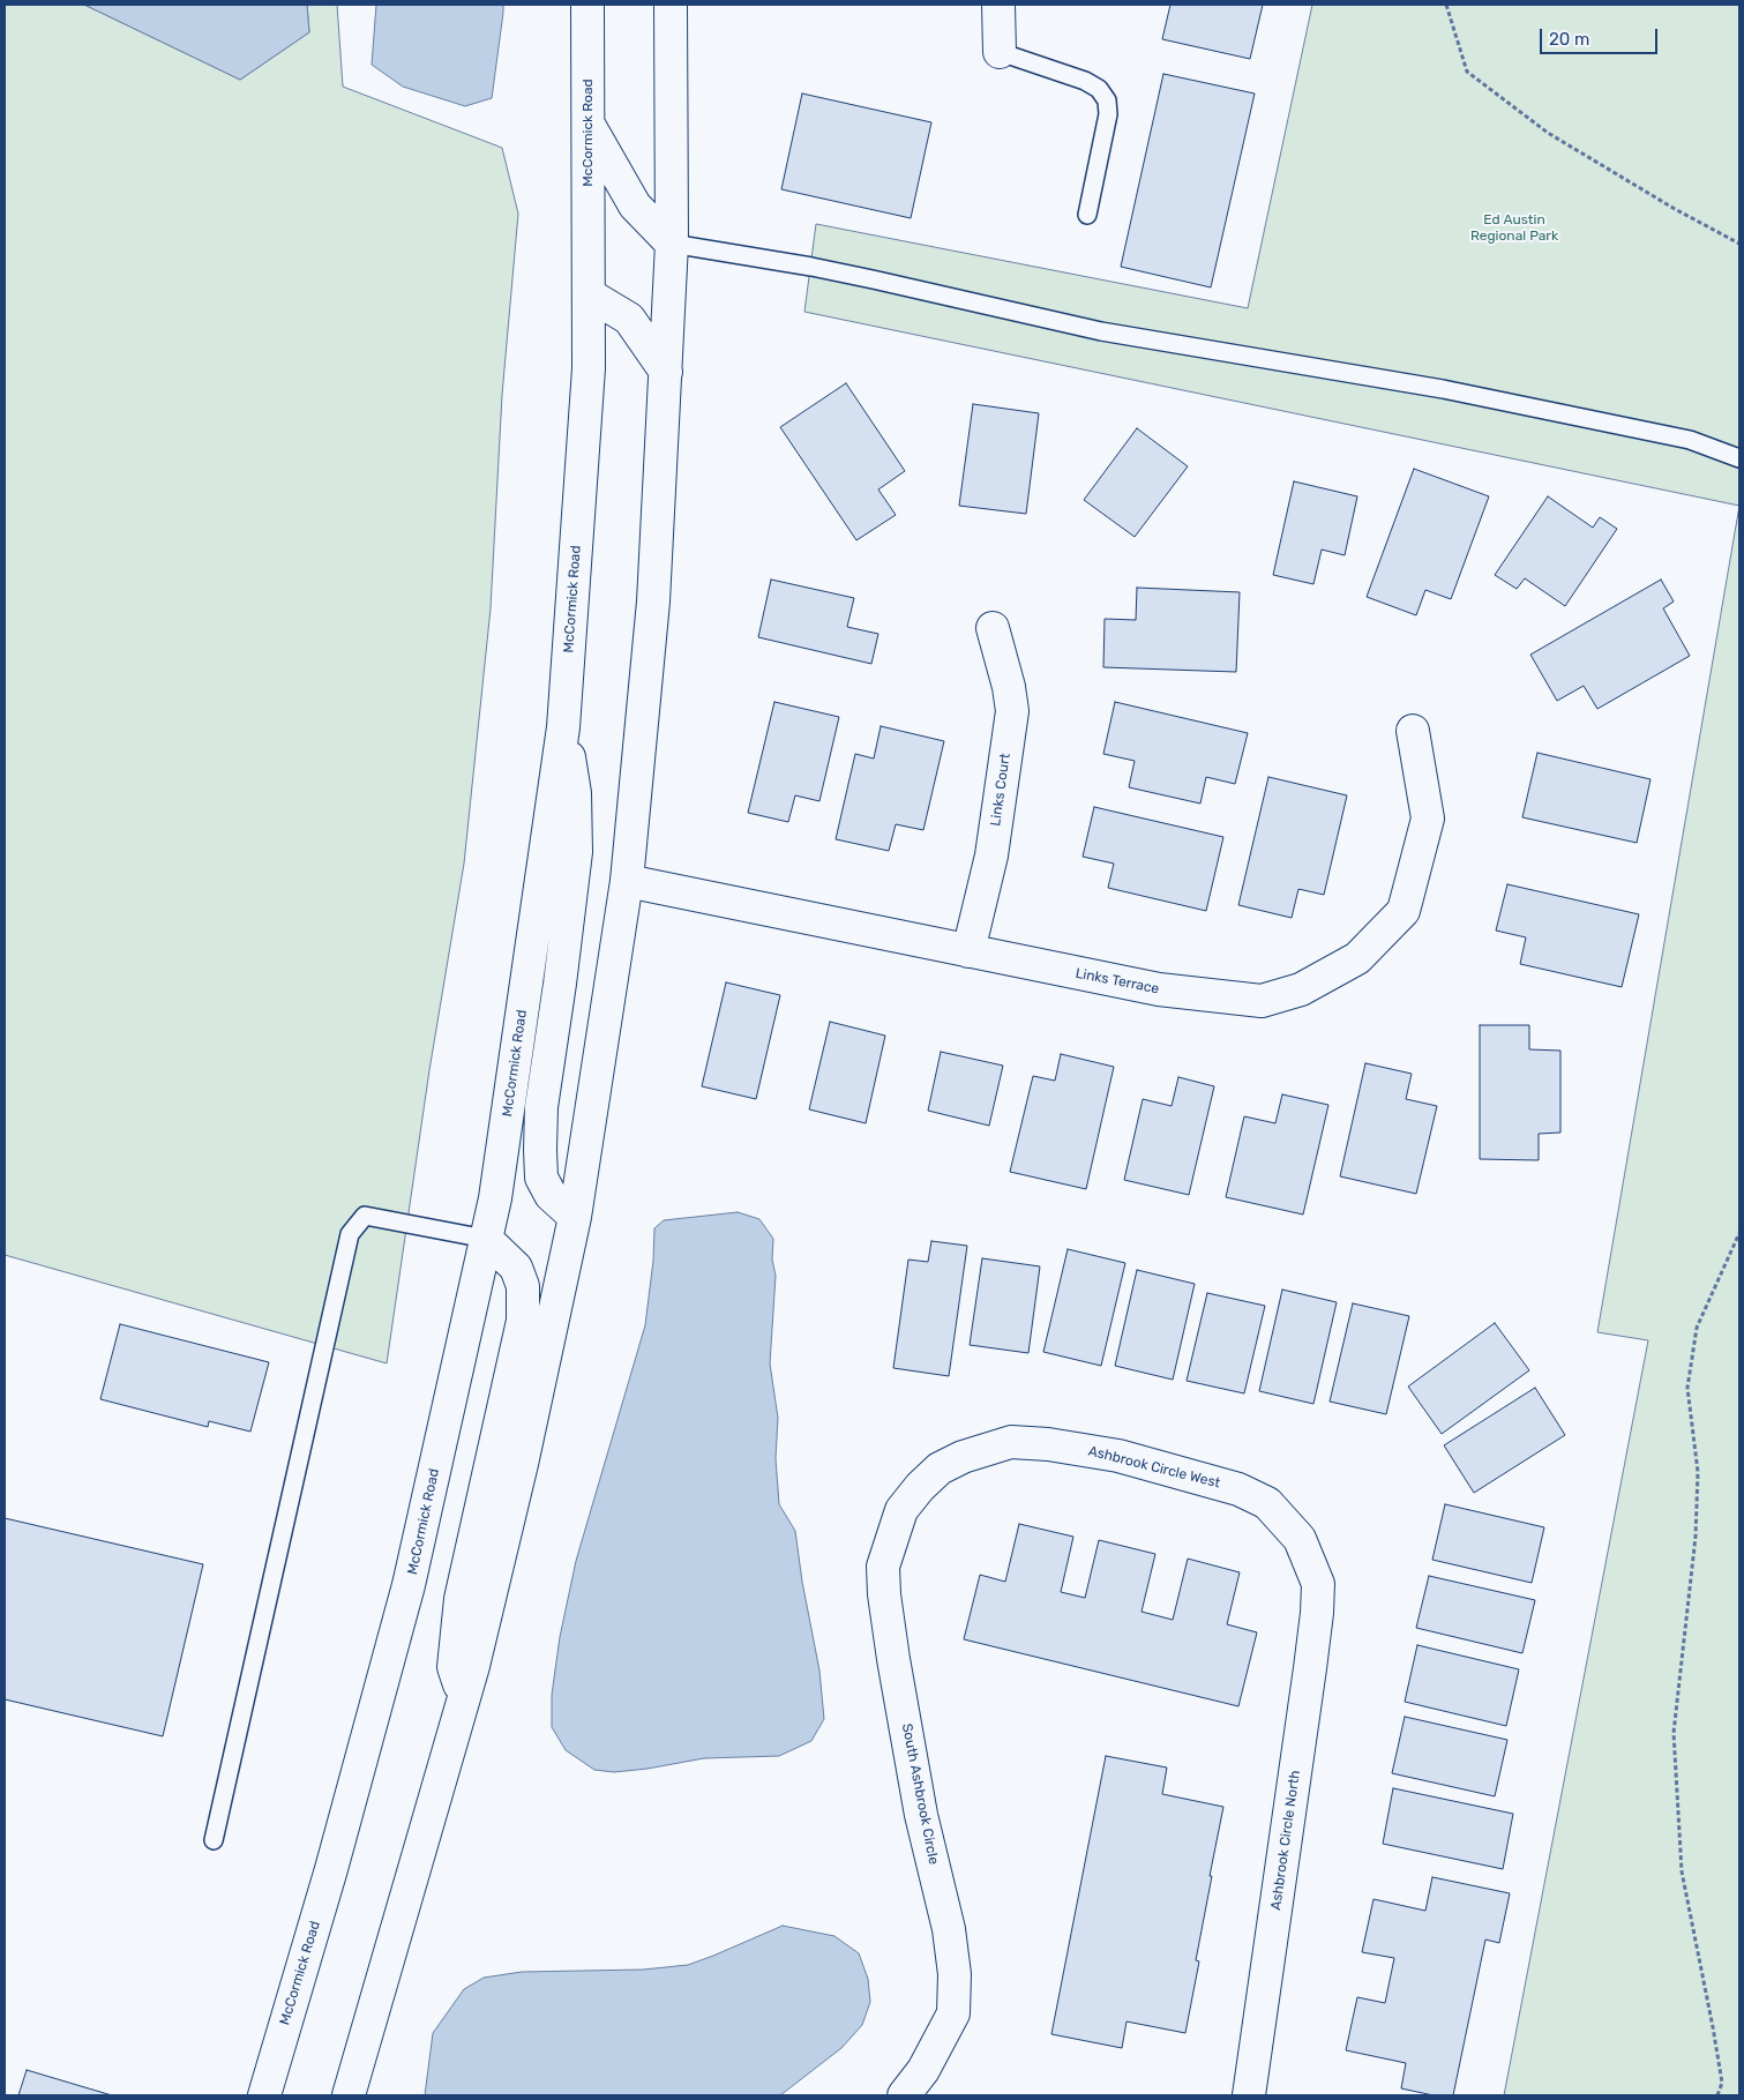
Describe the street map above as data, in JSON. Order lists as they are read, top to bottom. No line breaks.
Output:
{"streets":{"main road":["McCormick Road","Links Court","Links Terrace","Ashbrook Circle West","South Ashbrook Circle","Ashbrook Circle North"]},"crossings":[["Links Court","Links Terrace"],["Ashbrook Circle West","South Ashbrook Circle"],["Ashbrook Circle West","Ashbrook Circle North"]],"parks":["Ed Austin Regional Park"],"scale_bar":"20 m"}
